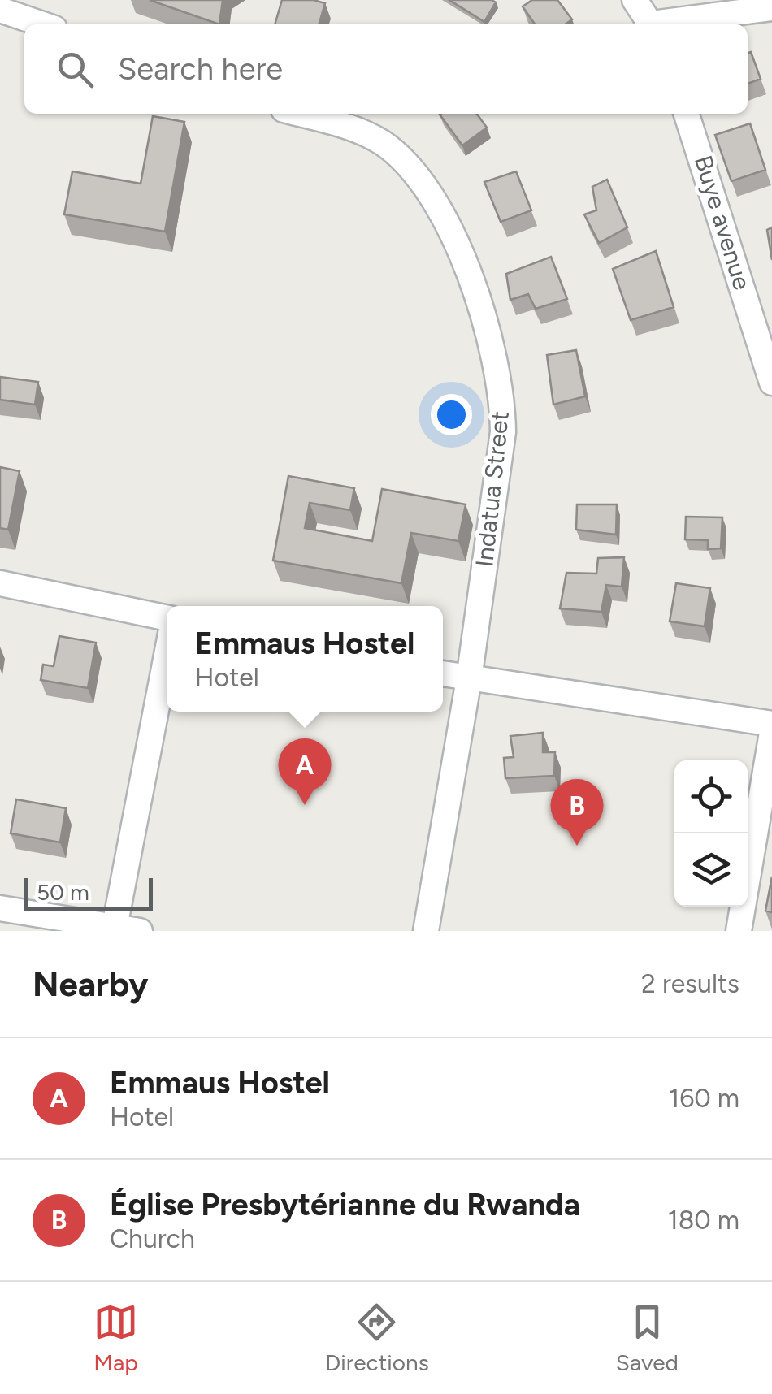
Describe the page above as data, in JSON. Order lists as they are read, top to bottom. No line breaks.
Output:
{"streets":{"street":["Buye avenue","Indatua Street"]},"scale_bar":"50 m","page":{"search":"Search here","popup":["Emmaus Hostel","Hotel"],"pins":["A","B"],"scale":"50 m","heading":["Nearby","2 results"],"list":[{"mark":"A","name":"Emmaus Hostel","note":"Hotel","value":"160 m"},{"mark":"B","name":"Église Presbytérianne du Rwanda","note":"Church","value":"180 m"}],"nav":["Map","Directions","Saved"]}}
